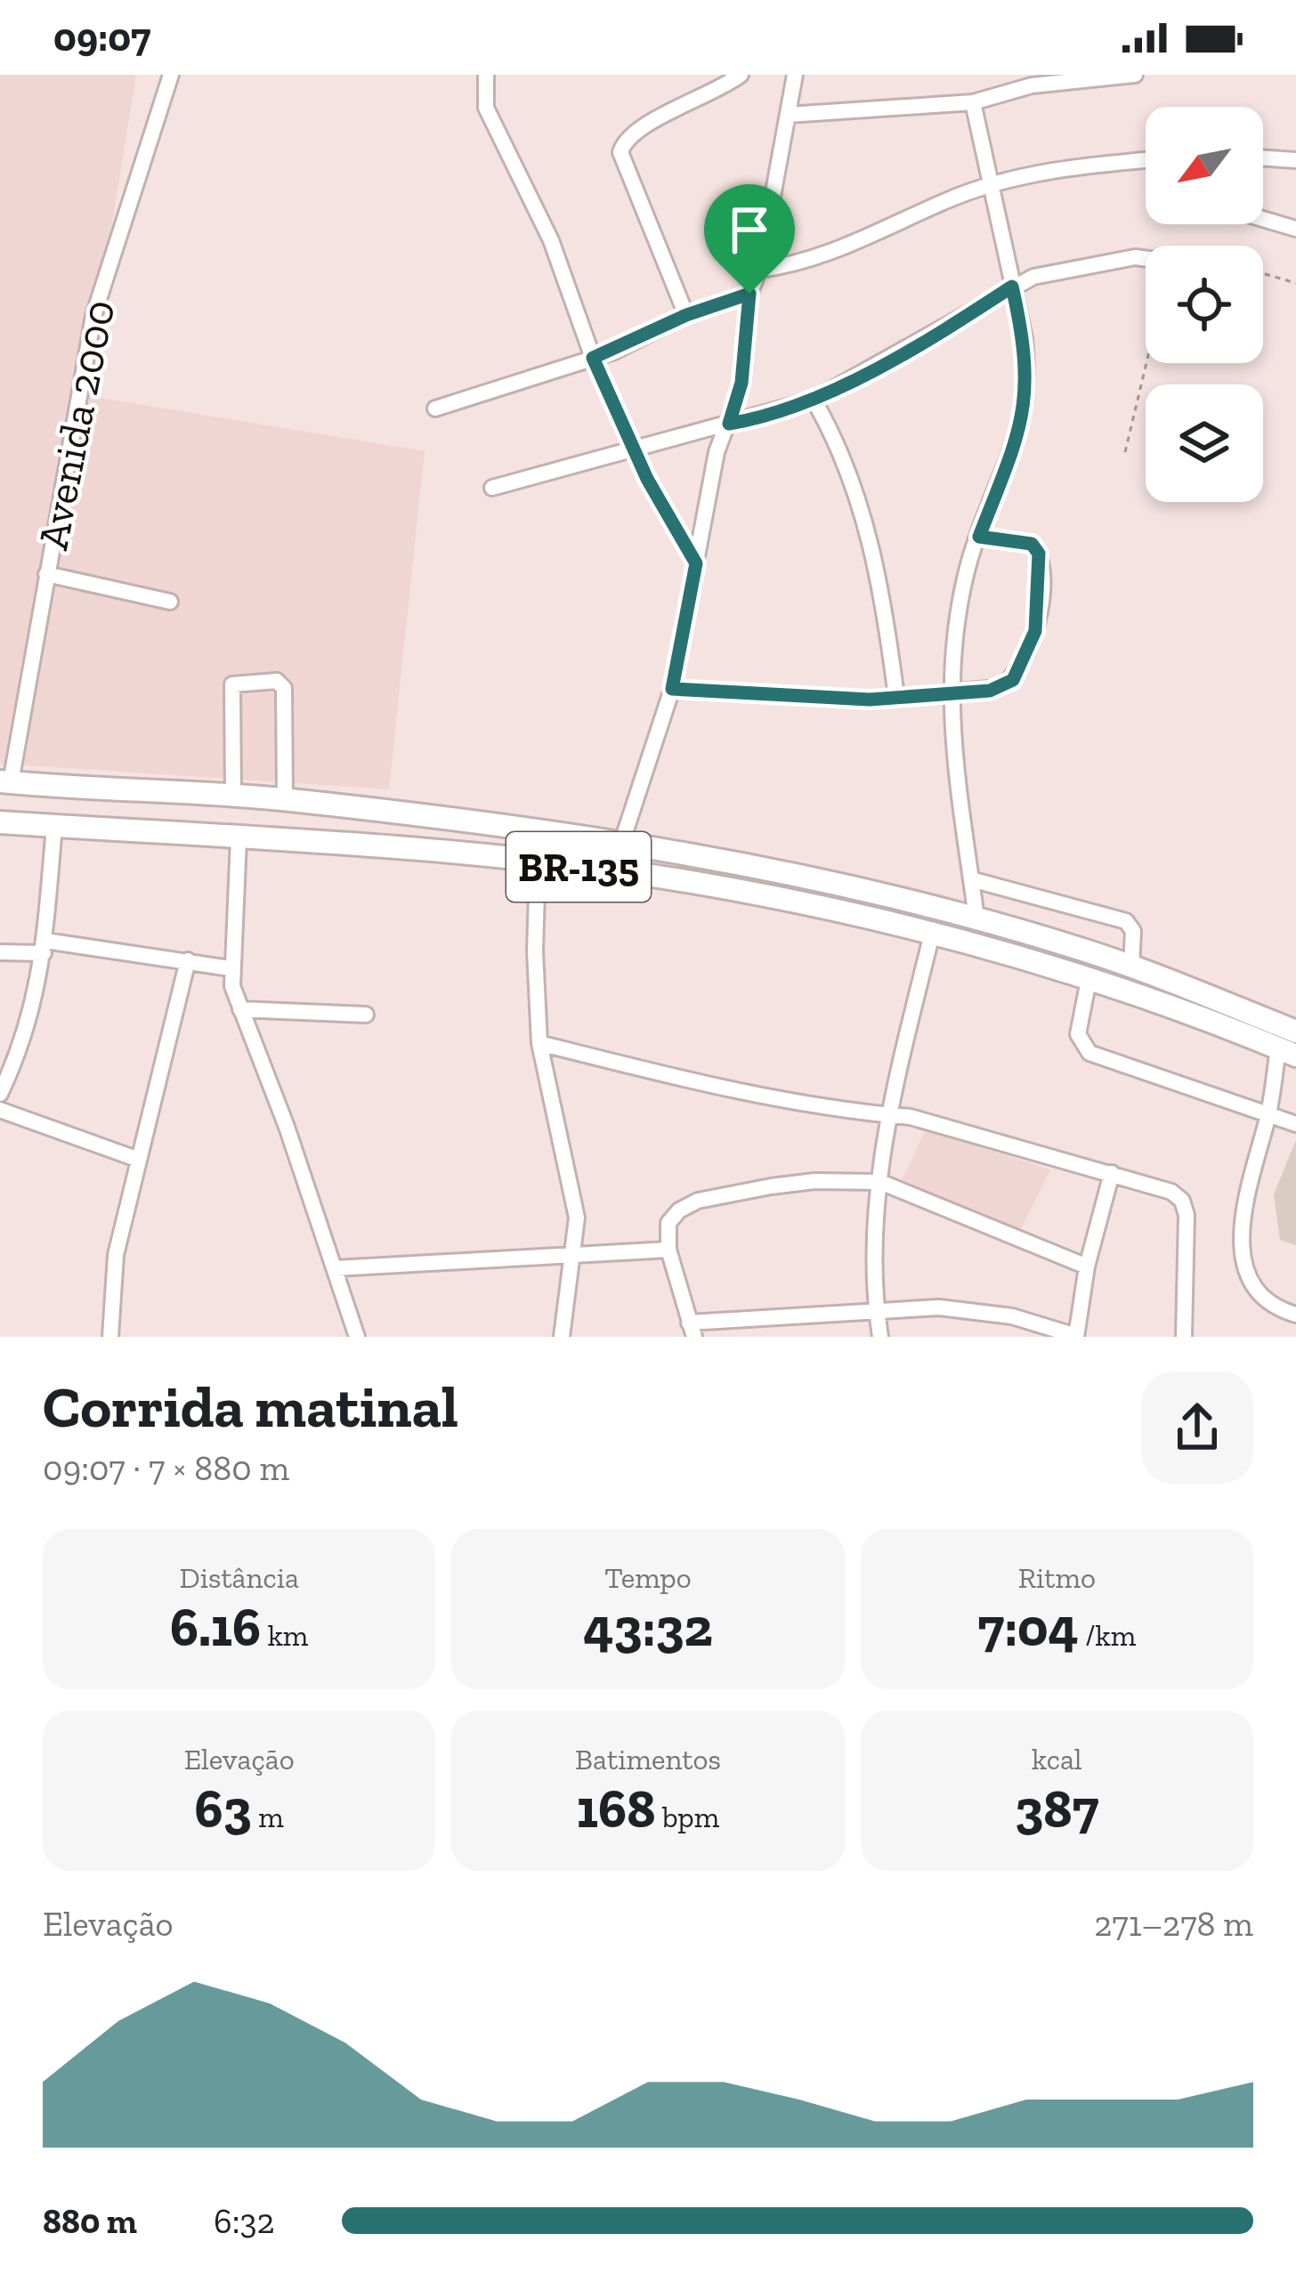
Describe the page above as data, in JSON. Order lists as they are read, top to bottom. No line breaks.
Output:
{"streets":{"highway":["BR-135"],"street":["Avenida 2000"]},"crossings":[["Avenida 2000","BR-135"]],"north":"bottom left","page":{"status":"09:07","heading":["Corrida matinal","09:07 · 7 × 880 m"],"stats":[["Distância","6.16 km"],["Tempo","43:32"],["Ritmo","7:04 /km"],["Elevação","63 m"],["Batimentos","168 bpm"],["kcal","387"]],"chart":["Elevação","271–278 m"],"list":[{"name":"880 m","note":"6:32"}]}}
